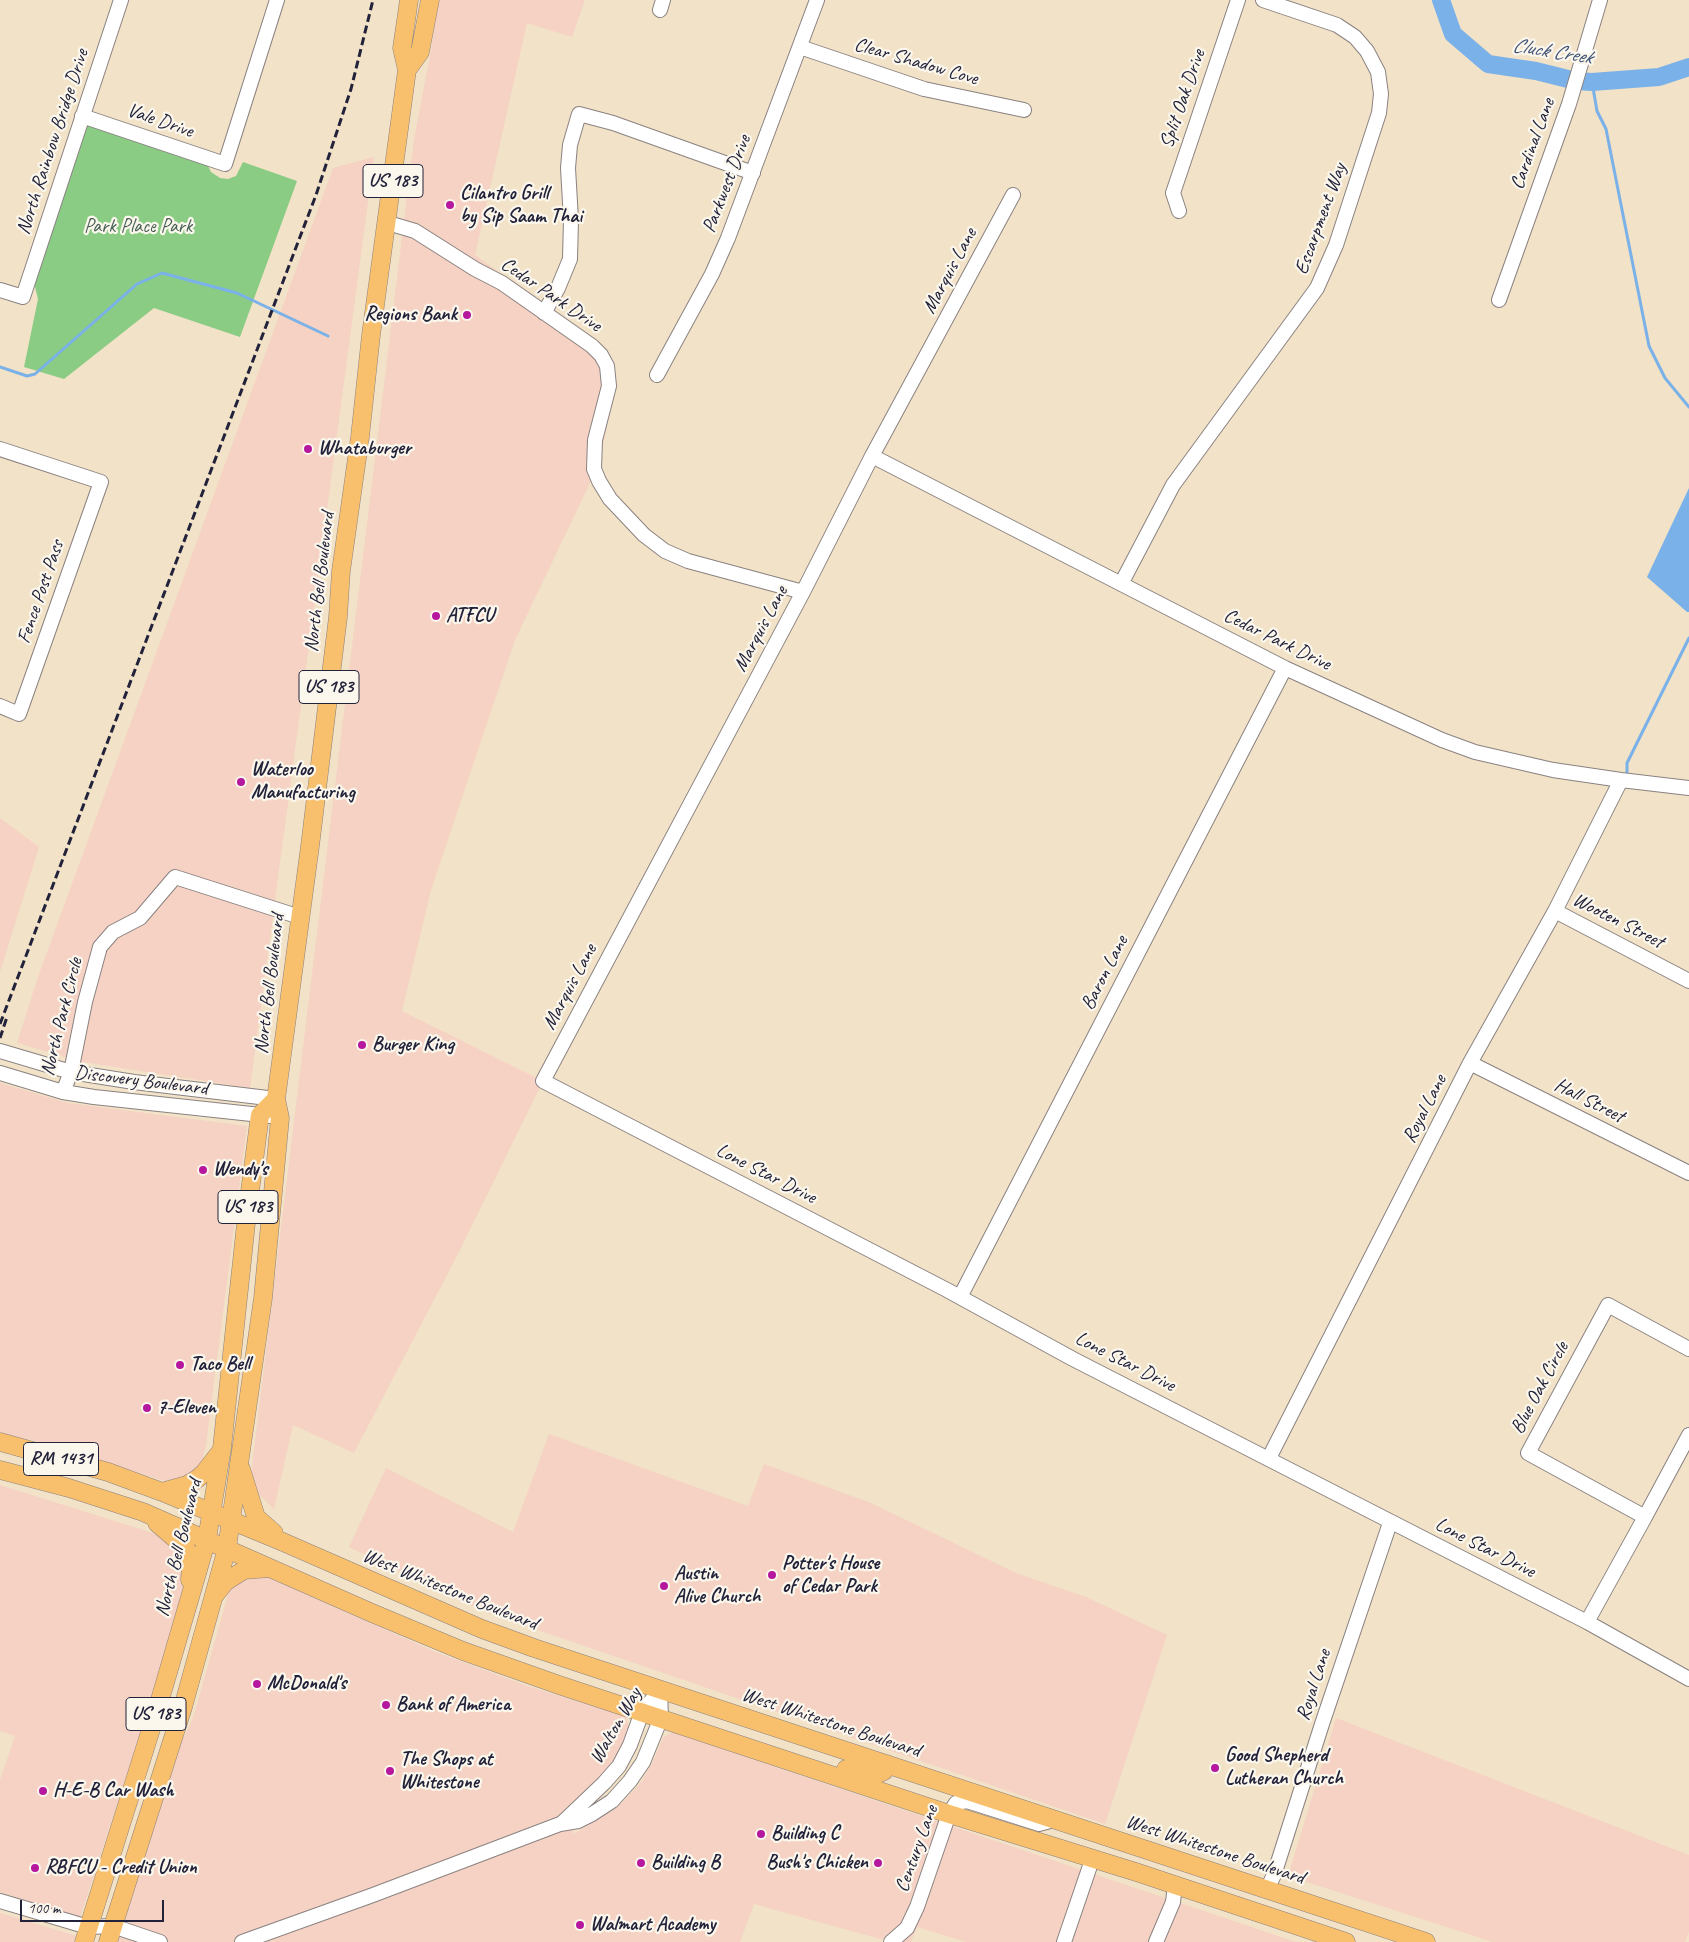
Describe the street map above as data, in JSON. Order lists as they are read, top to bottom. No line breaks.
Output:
{"streets":{"main road":["US 183","North Bell Boulevard","RM 1431","West Whitestone Boulevard"],"street":["Clear Shadow Cove","Split Oak Drive","Vale Drive","North Rainbow Bridge Drive","Cardinal Lane","Parkwest Drive","Escarpment Way","Marquis Lane","Cedar Park Drive","Fence Post Pass","Wooten Street","Baron Lane","North Park Circle","Discovery Boulevard","Hall Street","Royal Lane","Lone Star Drive","Blue Oak Circle","Walton Way","Century Lane"]},"crossings":[["Clear Shadow Cove","Parkwest Drive"],["Vale Drive","North Rainbow Bridge Drive"],["Escarpment Way","Cedar Park Drive"],["Marquis Lane","Cedar Park Drive"],["Marquis Lane","Lone Star Drive"],["Cedar Park Drive","North Bell Boulevard"],["Cedar Park Drive","Baron Lane"],["Cedar Park Drive","Royal Lane"],["North Bell Boulevard","North Park Circle"],["North Bell Boulevard","Discovery Boulevard"],["North Bell Boulevard","RM 1431"],["North Bell Boulevard","West Whitestone Boulevard"],["Wooten Street","Royal Lane"],["Baron Lane","Lone Star Drive"],["North Park Circle","Discovery Boulevard"],["Hall Street","Royal Lane"],["Royal Lane","Lone Star Drive"],["Royal Lane","West Whitestone Boulevard"],["RM 1431","West Whitestone Boulevard"],["RM 1431","Walton Way"],["RM 1431","Century Lane"],["West Whitestone Boulevard","Walton Way"],["West Whitestone Boulevard","Century Lane"]],"water":["Cluck Creek"],"parks":["Park Place Park"],"places":["Cilantro Grill by Sip Saam Thai","Regions Bank","Whataburger","ATFCU","Waterloo Manufacturing","Burger King","Wendy's","Taco Bell","7-Eleven","Potter's House of Cedar Park","Austin Alive Church","McDonald's","Bank of America","Good Shepherd Lutheran Church","The Shops at Whitestone","H-E-B Car Wash","Building C","Building B","Bush's Chicken","RBFCU - Credit Union","Walmart Academy"],"scale_bar":"100 m"}
